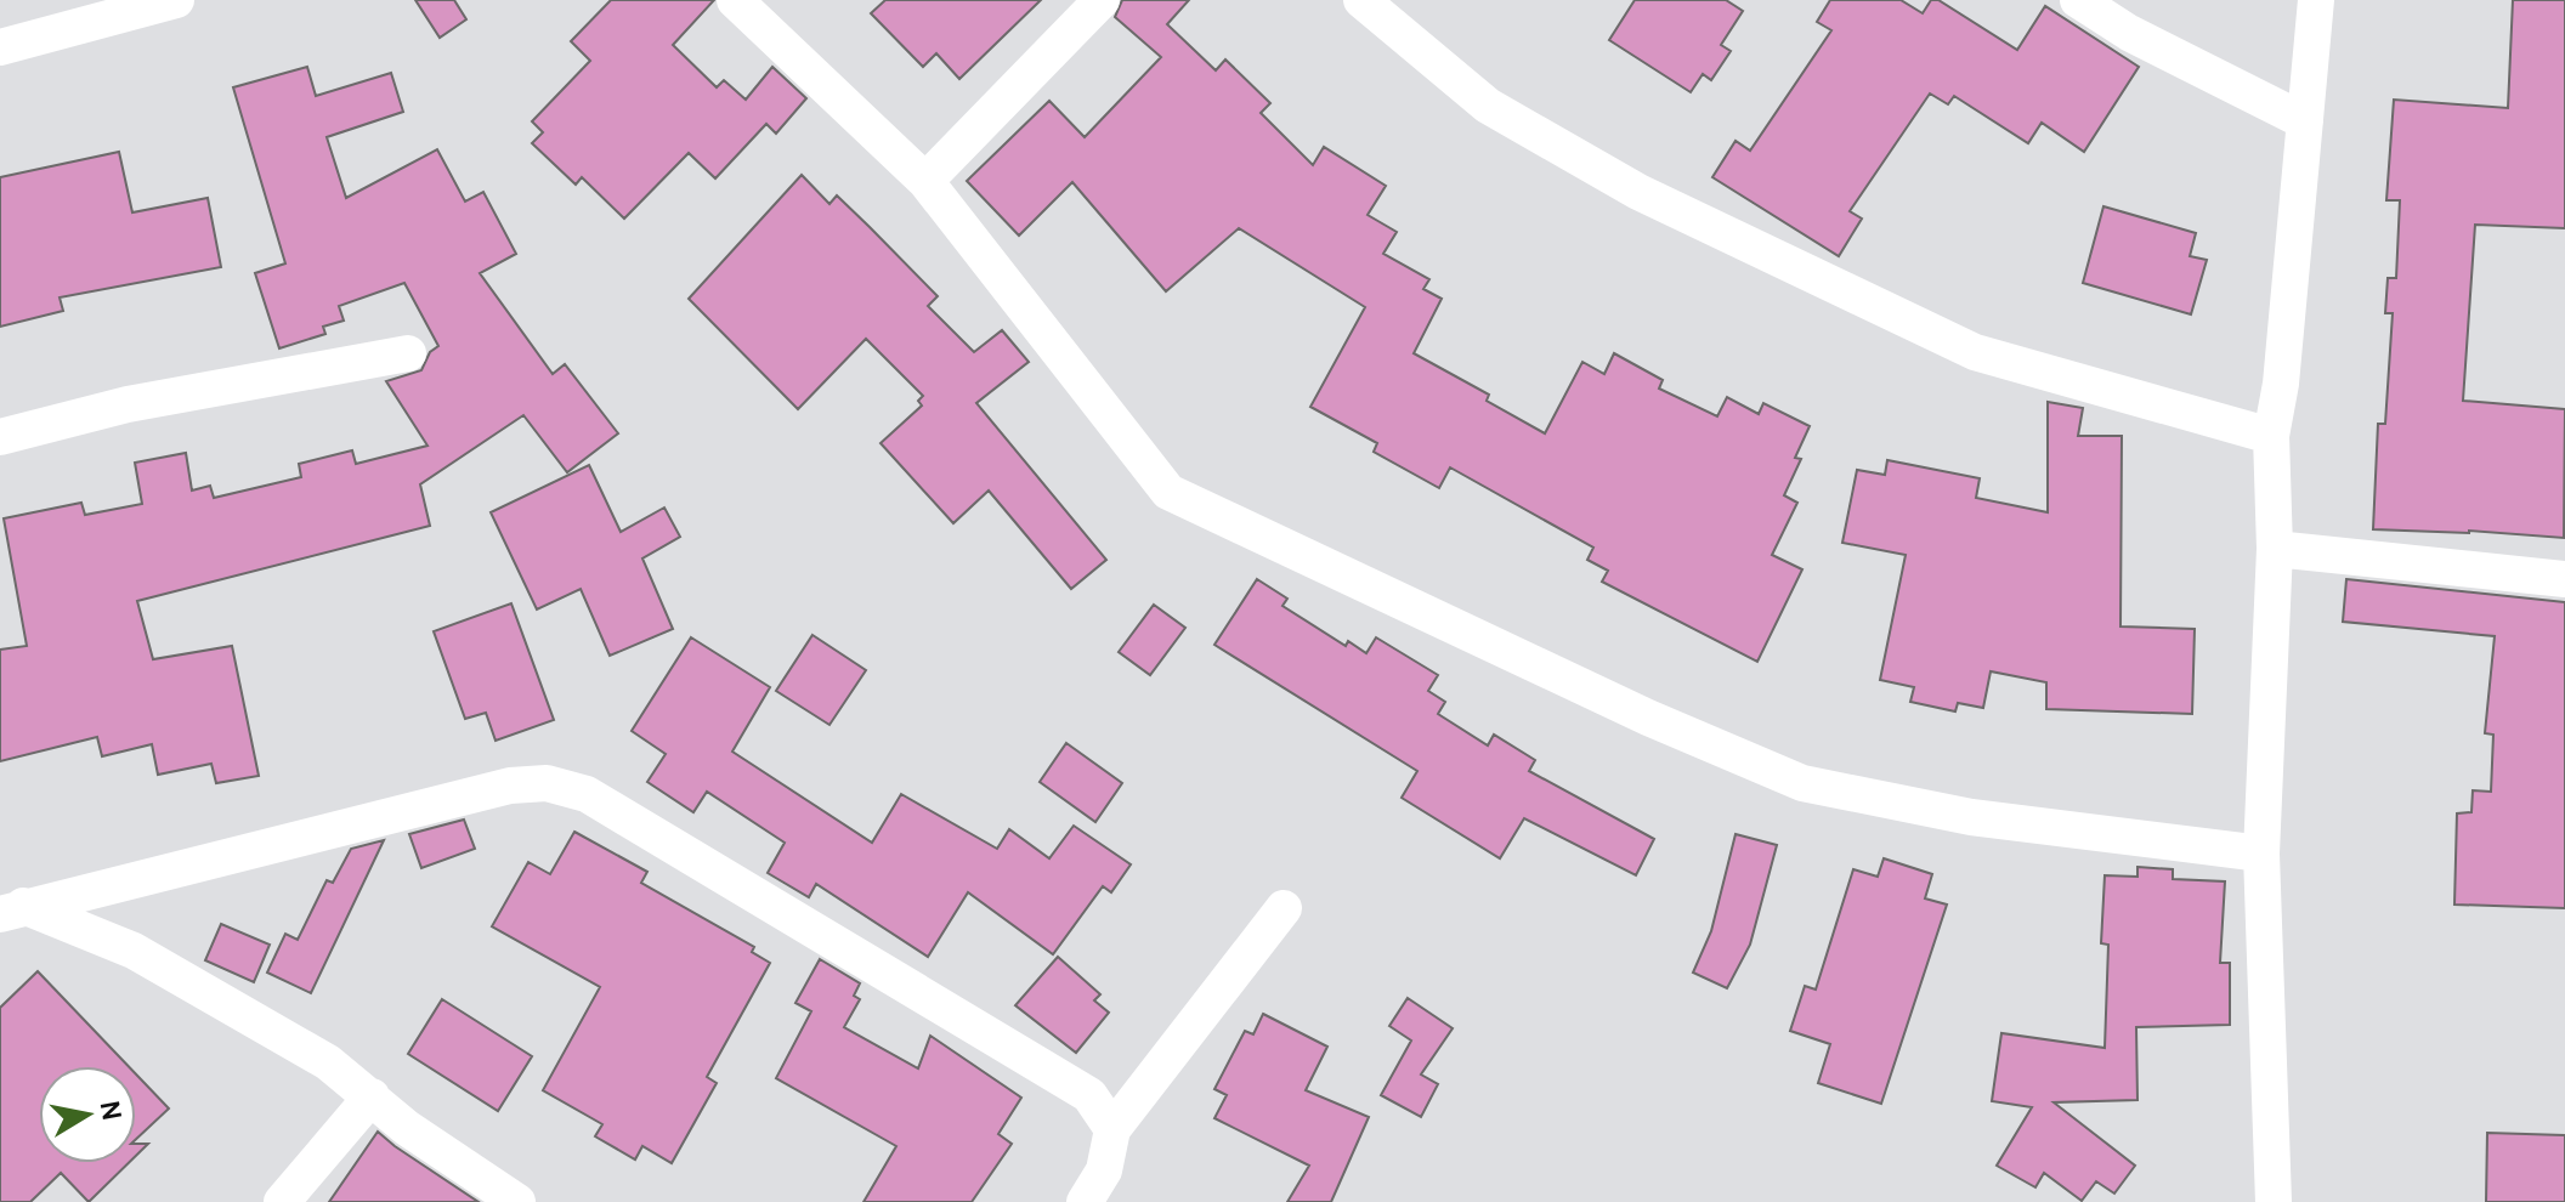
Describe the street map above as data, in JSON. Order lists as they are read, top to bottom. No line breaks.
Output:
{"north":"right"}
